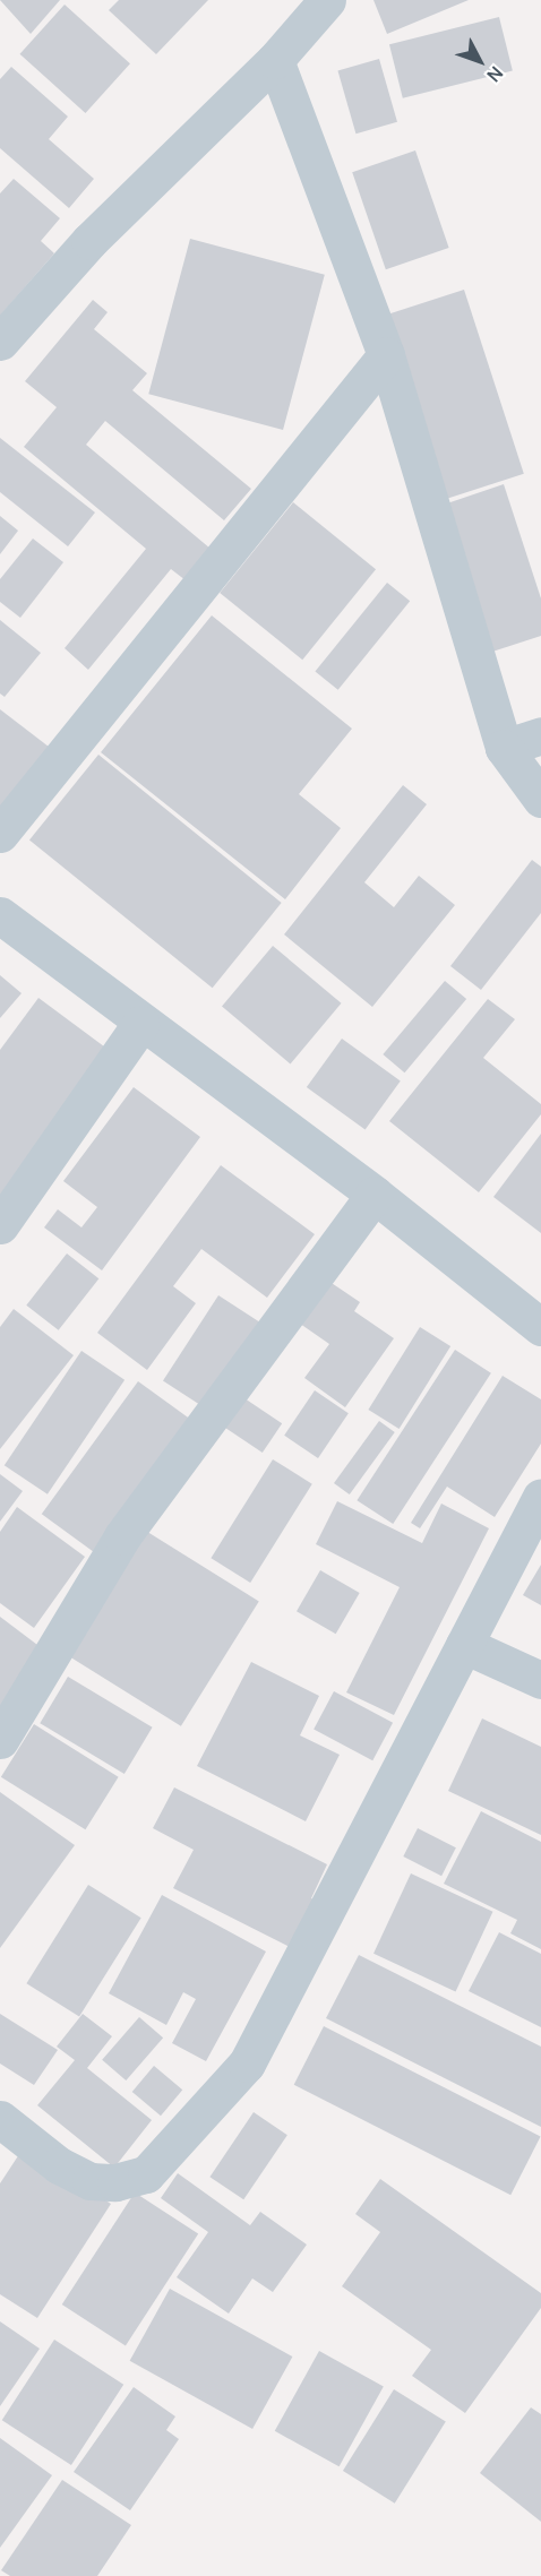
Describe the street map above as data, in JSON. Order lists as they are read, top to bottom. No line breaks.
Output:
{"north":"bottom right"}
